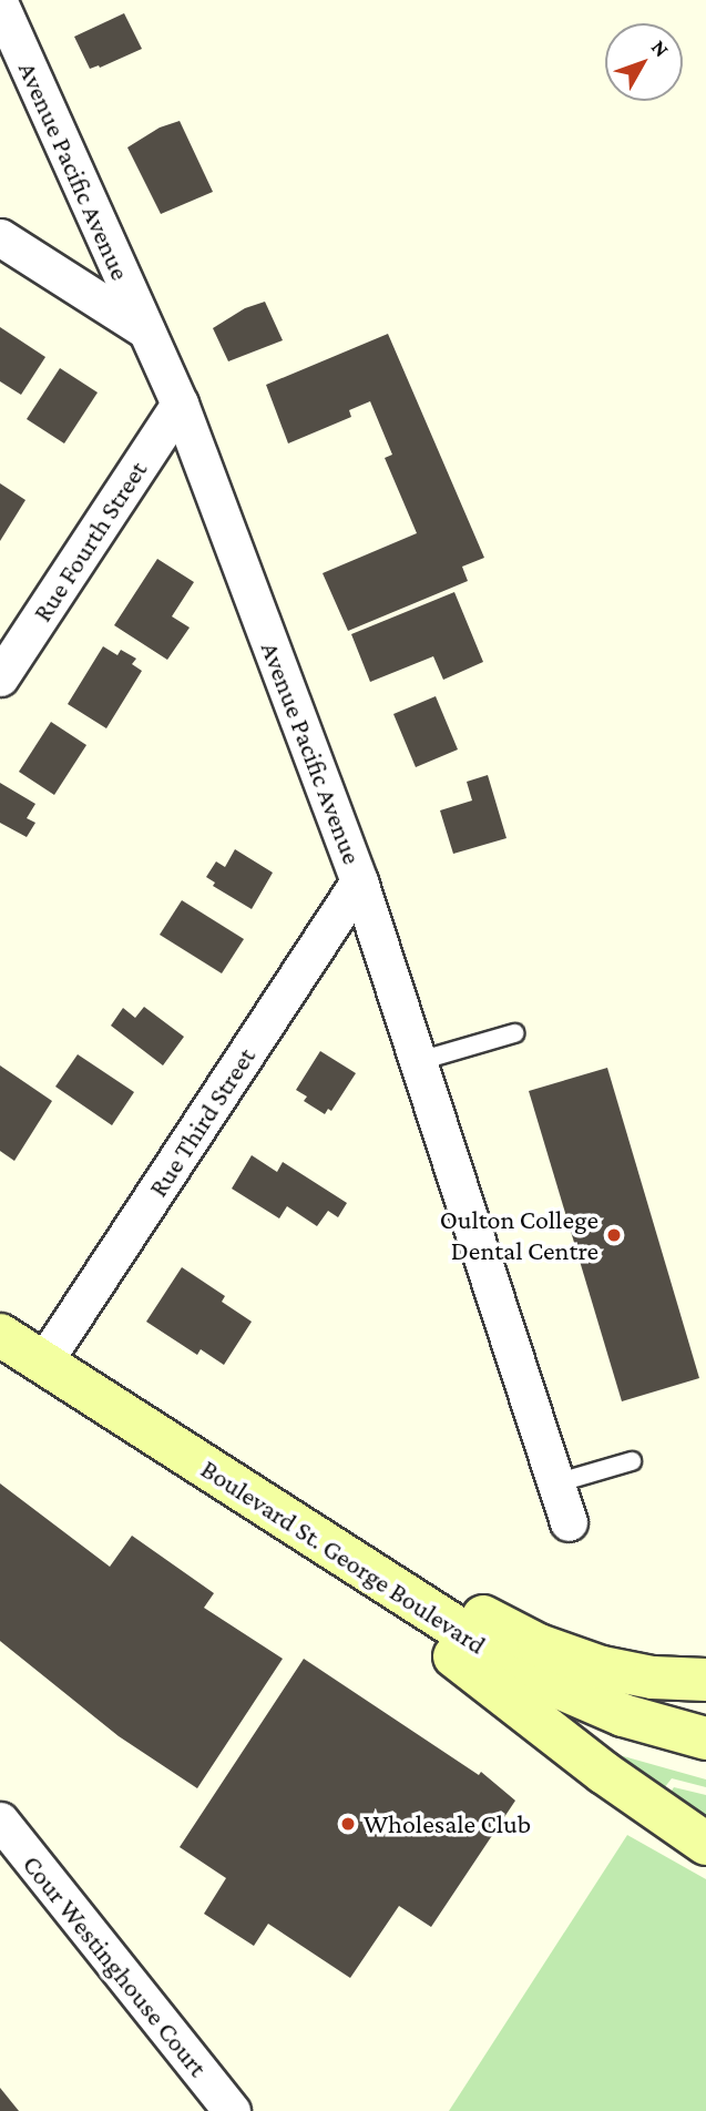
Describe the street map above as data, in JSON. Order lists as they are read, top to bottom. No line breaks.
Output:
{"streets":{"main road":["Boulevard St. George Boulevard"],"street":["Avenue Pacific Avenue","Rue Fourth Street","Rue Third Street","Cour Westinghouse Court"]},"crossings":[["Avenue Pacific Avenue","Rue Fourth Street"],["Avenue Pacific Avenue","Rue Third Street"],["Rue Third Street","Boulevard St. George Boulevard"]],"places":["Oulton College Dental Centre","Wholesale Club"],"north":"top right"}
